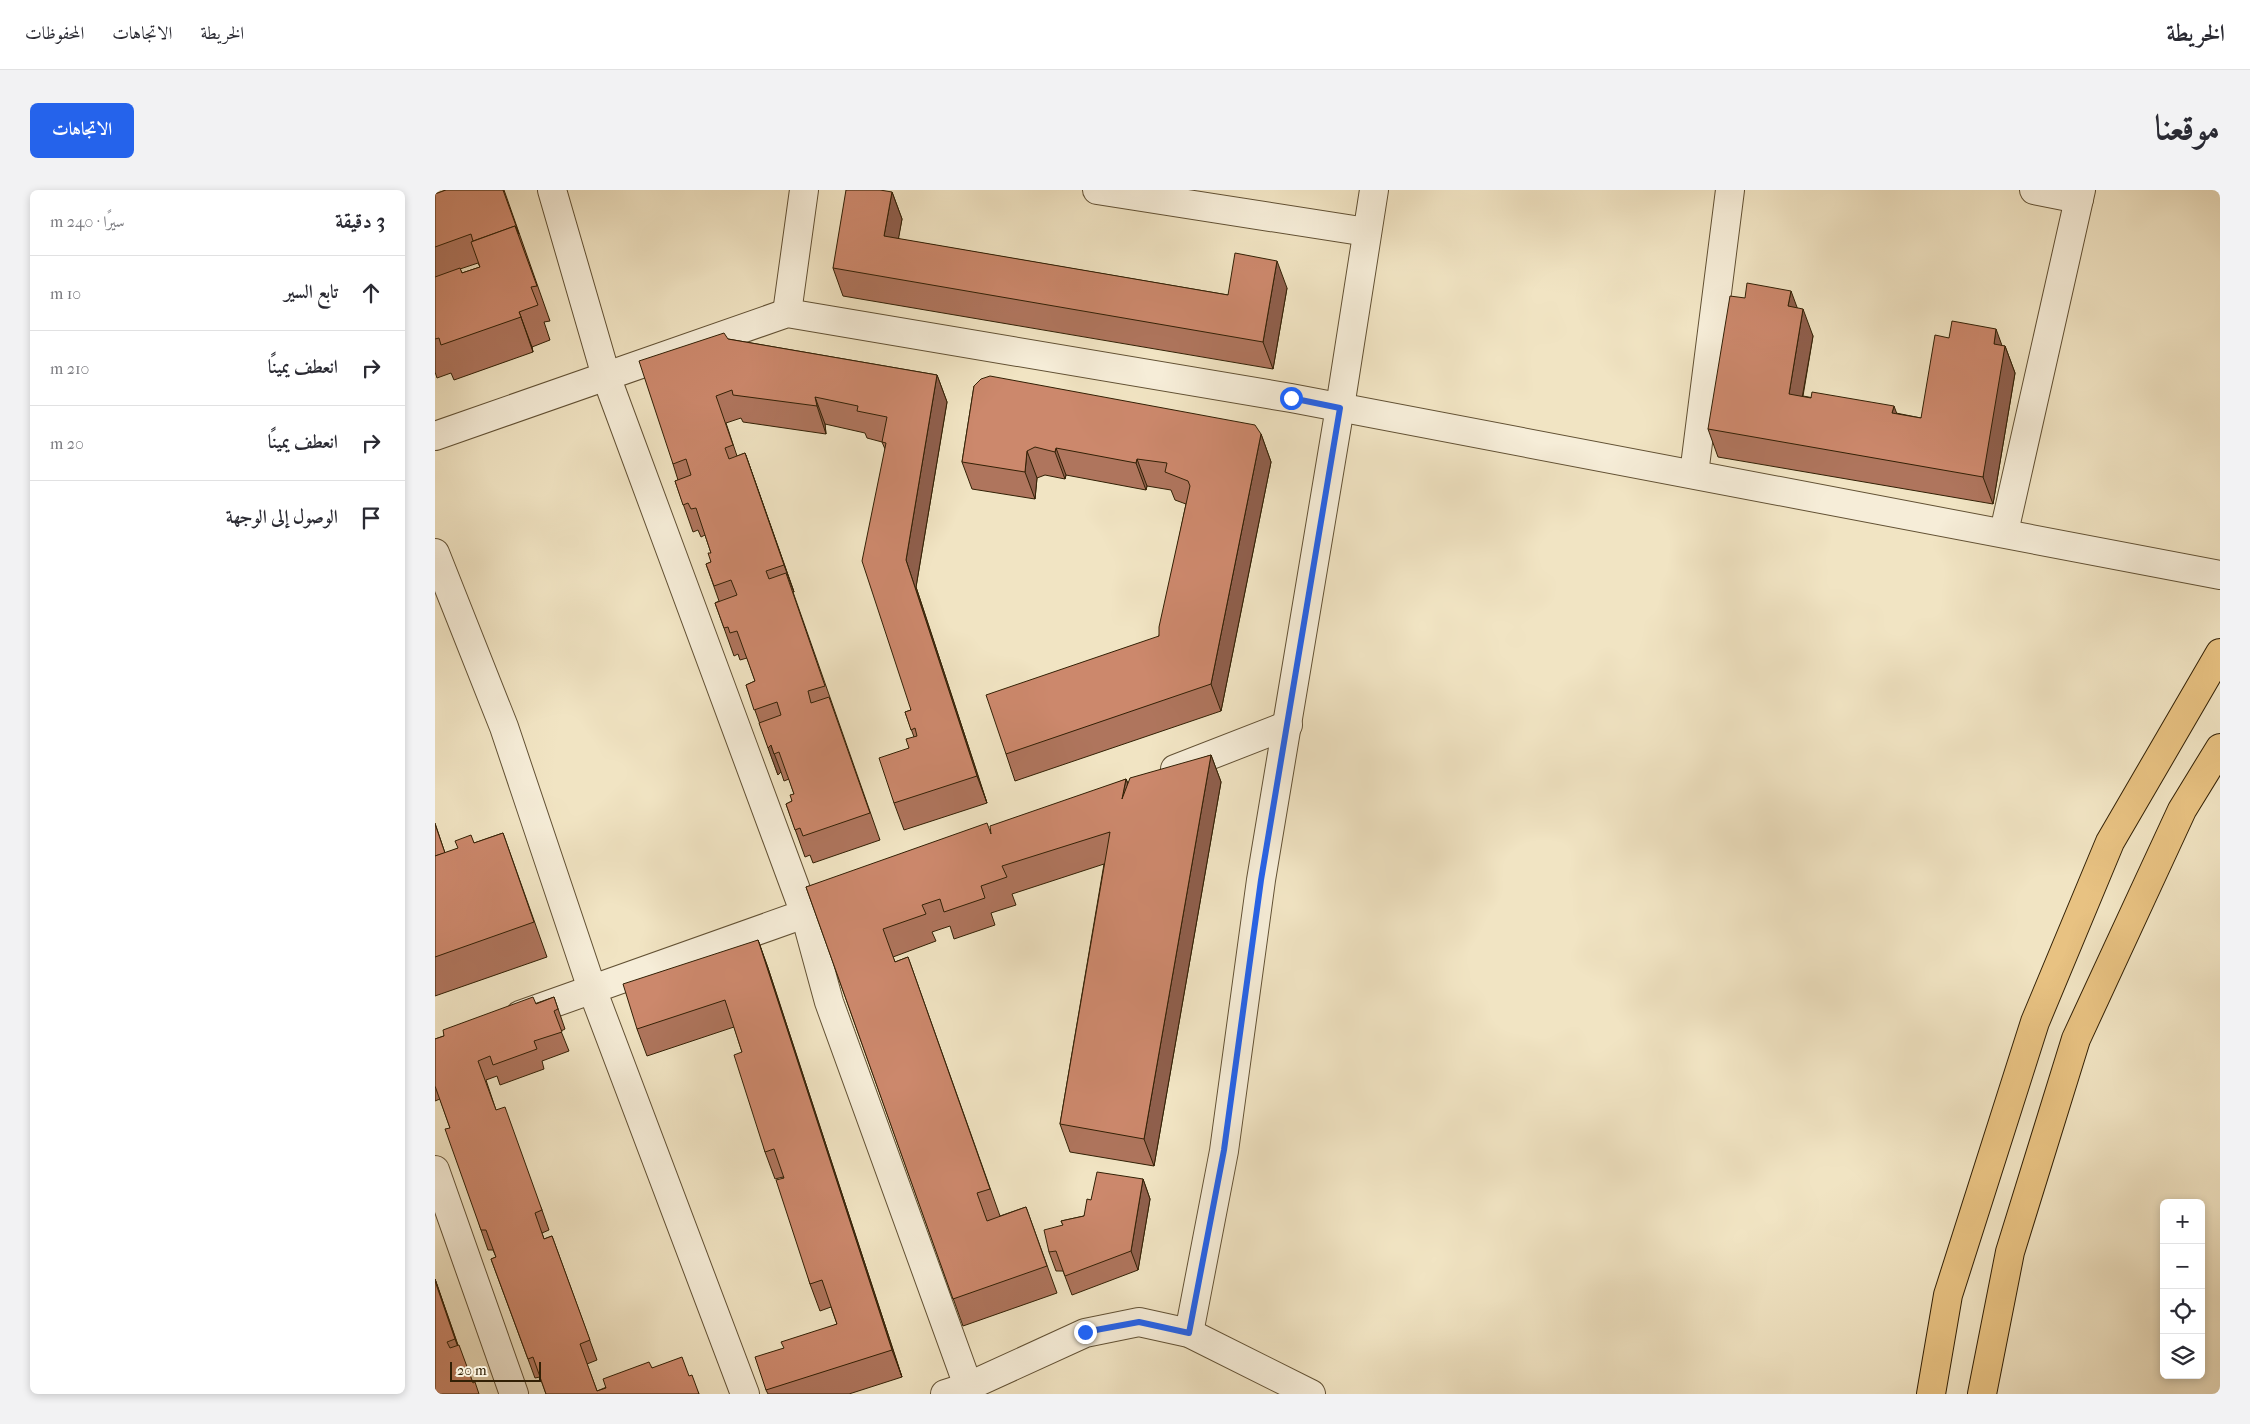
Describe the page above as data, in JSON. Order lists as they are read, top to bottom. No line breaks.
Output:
{"scale_bar":"20 m","page":{"header":"الخريطة","nav":["الخريطة","الاتجاهات","المحفوظات"],"title":"موقعنا","buttons":"الاتجاهات","heading":["3 دقيقة","سيرًا · 240 m"],"list":[["تابع السير","10 m"],["انعطف يمينًا","210 m"],["انعطف يمينًا","20 m"],"الوصول إلى الوجهة"],"map_buttons":["+","−"],"scale":"20 m"}}
